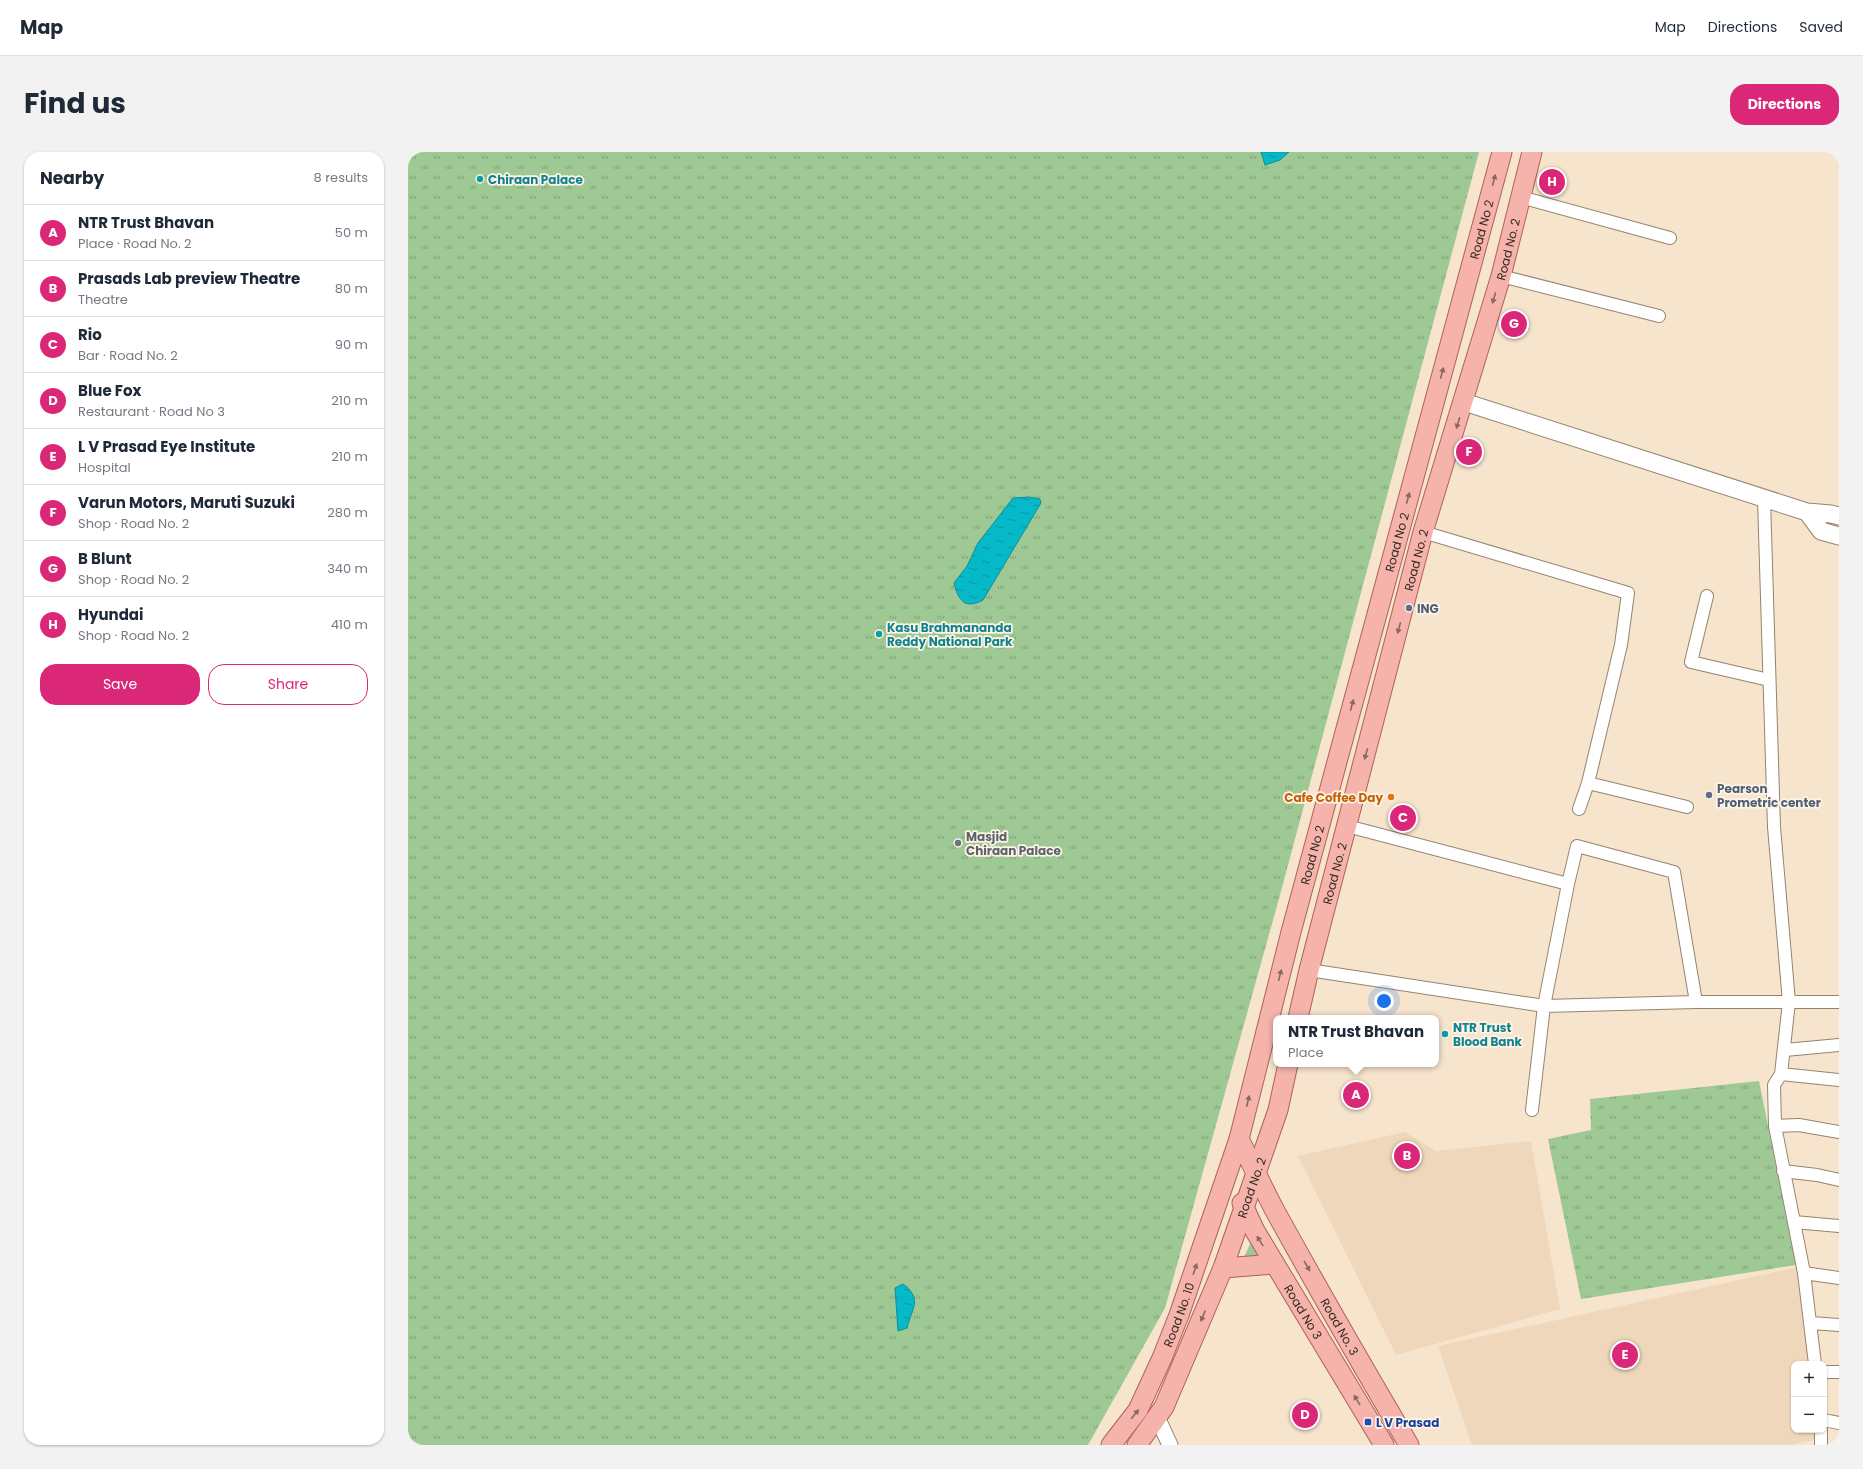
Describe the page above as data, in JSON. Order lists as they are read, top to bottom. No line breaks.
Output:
{"streets":{"main road":["Road No 2","Road No. 2","Road No 3","Road No. 10","Road No. 3"]},"crossings":[["Road No 2","Road No. 3"],["Road No. 2","Road No 3"],["Road No. 2","Road No. 10"],["Road No. 2","Road No. 3"],["Road No 3","Road No. 10"]],"one_way":["Road No 2","Road No. 2","Road No 3","Road No. 3"],"places":{"other":["Chiraan Palace","ING","Kasu Brahmananda Reddy National Park","Pearson Prometric center","Cafe Coffee Day","Masjid Chiraan Palace","NTR Trust Blood Bank"],"transit":["L V Prasad"]},"page":{"header":"Map","nav":["Map","Directions","Saved"],"title":"Find us","buttons":["Directions",["Save","Share"]],"heading":["Nearby","8 results"],"pins":["H","G","F","C","A","B","E","D"],"list":[{"mark":"A","name":"NTR Trust Bhavan","note":"Place · Road No. 2","value":"50 m"},{"mark":"B","name":"Prasads Lab preview Theatre","note":"Theatre","value":"80 m"},{"mark":"C","name":"Rio","note":"Bar · Road No. 2","value":"90 m"},{"mark":"D","name":"Blue Fox","note":"Restaurant · Road No 3","value":"210 m"},{"mark":"E","name":"L V Prasad Eye Institute","note":"Hospital","value":"210 m"},{"mark":"F","name":"Varun Motors, Maruti Suzuki","note":"Shop · Road No. 2","value":"280 m"},{"mark":"G","name":"B Blunt","note":"Shop · Road No. 2","value":"340 m"},{"mark":"H","name":"Hyundai","note":"Shop · Road No. 2","value":"410 m"}],"popup":["NTR Trust Bhavan","Place"],"map_buttons":["+","−"]}}
